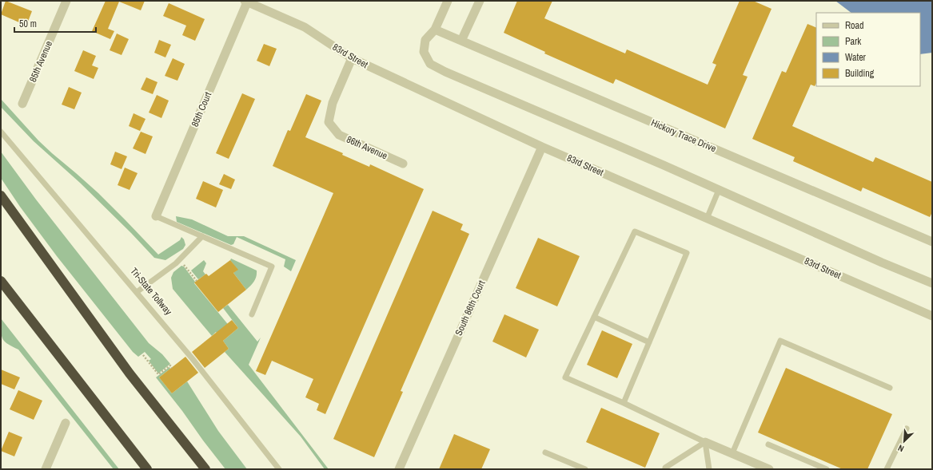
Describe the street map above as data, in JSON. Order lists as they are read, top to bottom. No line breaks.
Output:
{"streets":{"street":["83rd Street","85th Avenue","85th Court","Hickory Trace Drive","86th Avenue","South 86th Court"],"lane":["Tri-State Tollway"]},"crossings":[["83rd Street","85th Court"],["83rd Street","86th Avenue"],["83rd Street","South 86th Court"]],"legend":["Road","Park","Water","Building"],"scale_bar":"50 m","north":"bottom left"}
